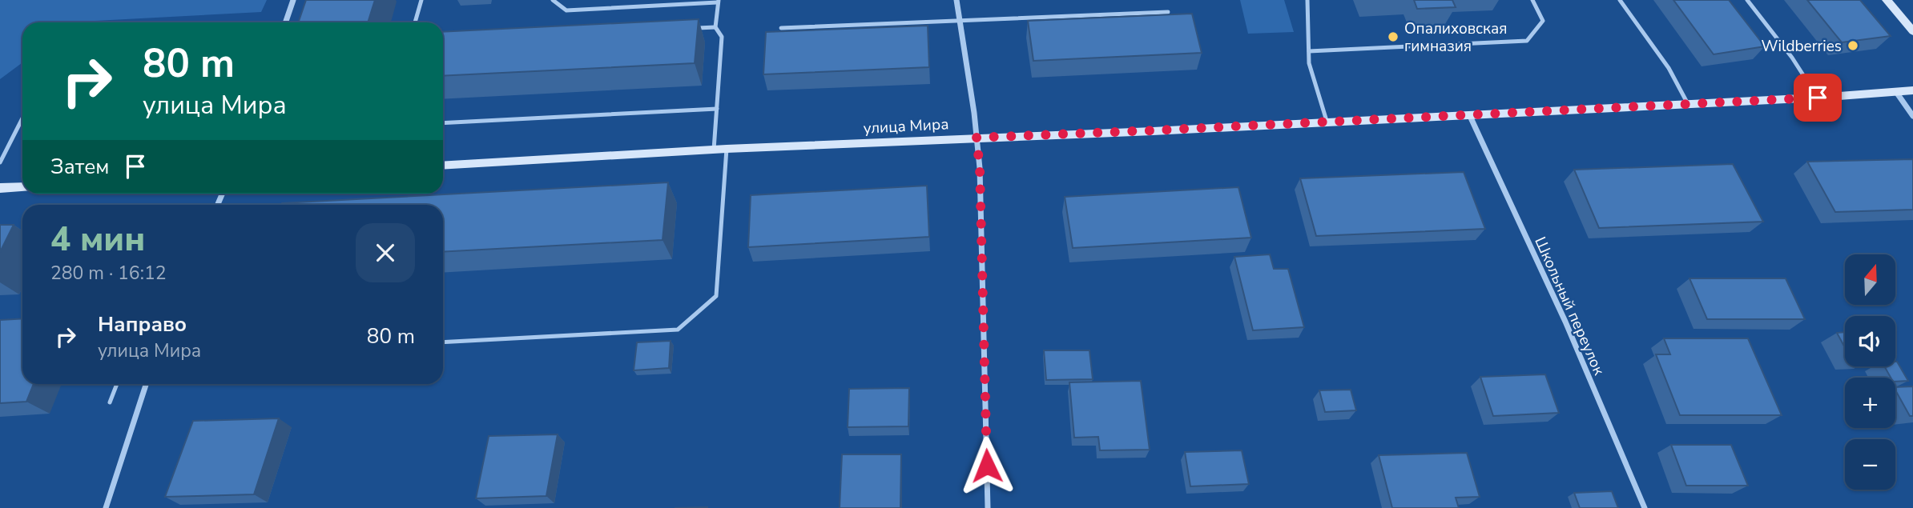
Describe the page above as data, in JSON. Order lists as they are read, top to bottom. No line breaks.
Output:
{"streets":{"street":["улица Мира","Школьный переулок"]},"crossings":[["улица Мира","Школьный переулок"]],"places":["Опалиховская гимназия","Wildberries"],"north":"top","page":{"turn":["80 m","улица Мира"],"then":"Затем","heading":["4 мин","280 m · 16:12"],"map_buttons":["+","−"],"list":[{"name":"Направо","note":"улица Мира","value":"80 m"}]}}
